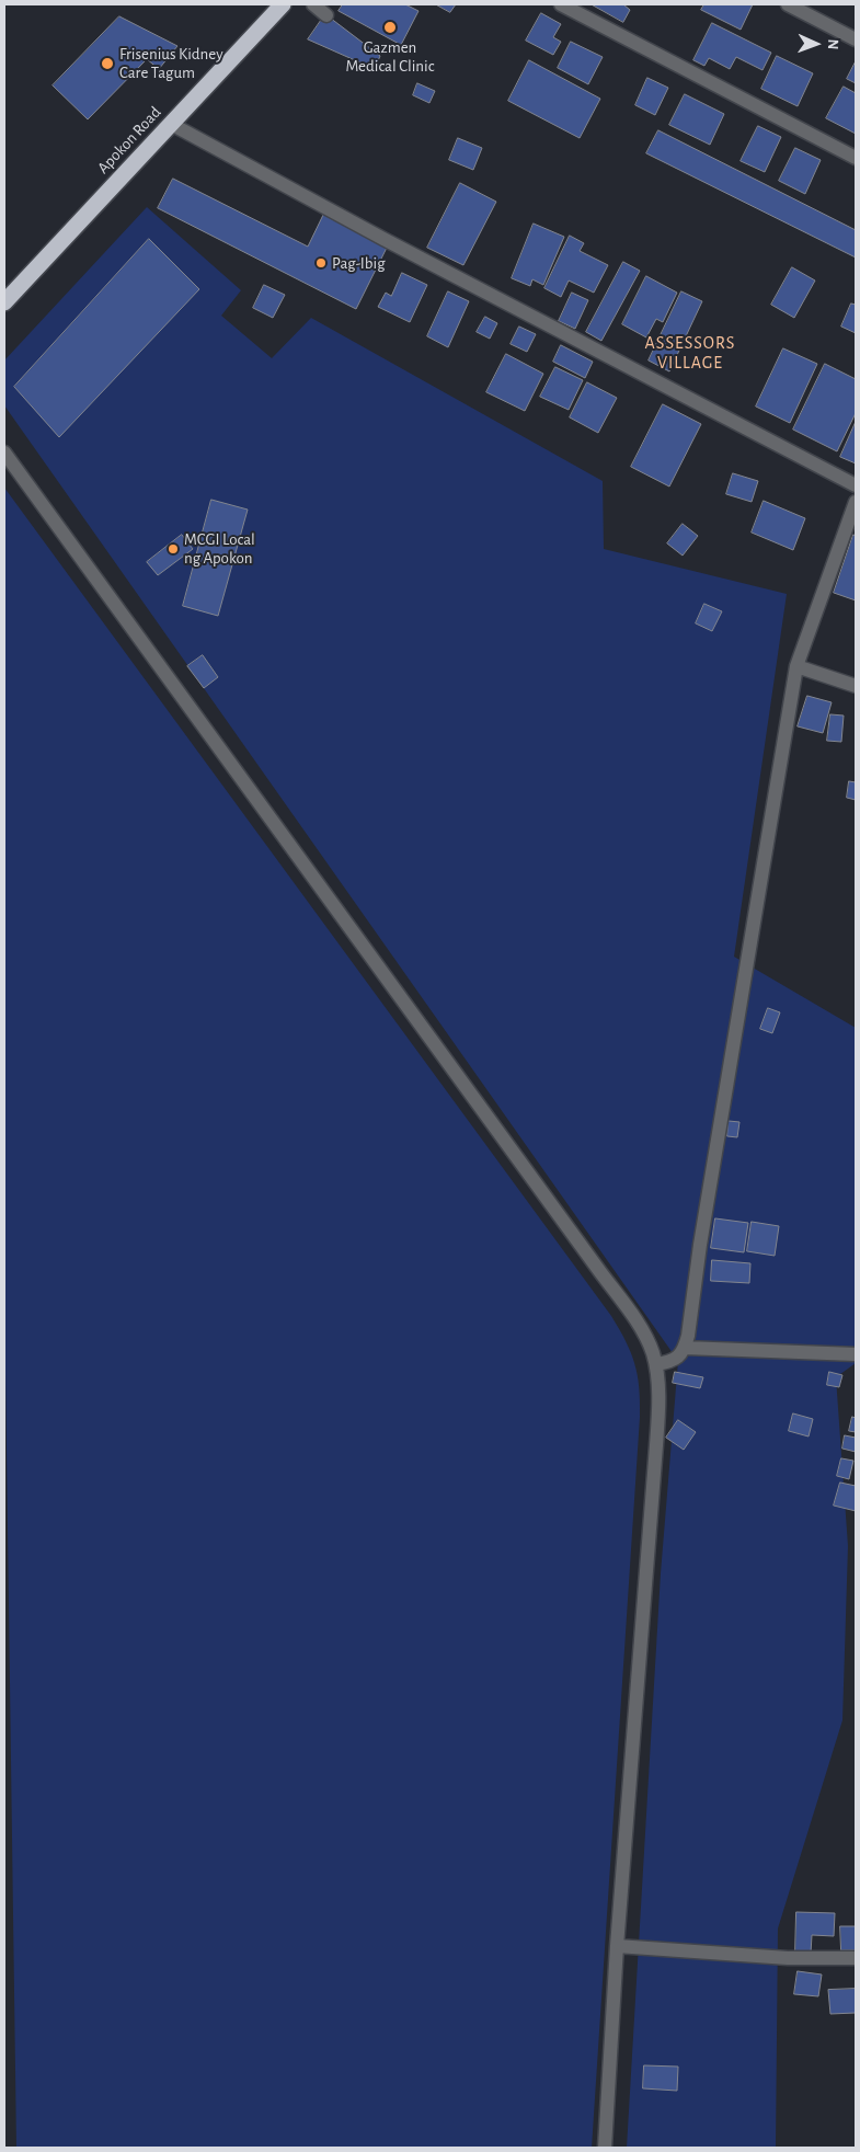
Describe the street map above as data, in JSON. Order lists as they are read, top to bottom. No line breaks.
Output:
{"streets":{"highway":["Apokon Road"]},"districts":["ASSESSORS VILLAGE"],"places":["Gazmen Medical Clinic","Frisenius Kidney Care Tagum","Pag-Ibig","MCGI Local ng Apokon"],"north":"right"}
